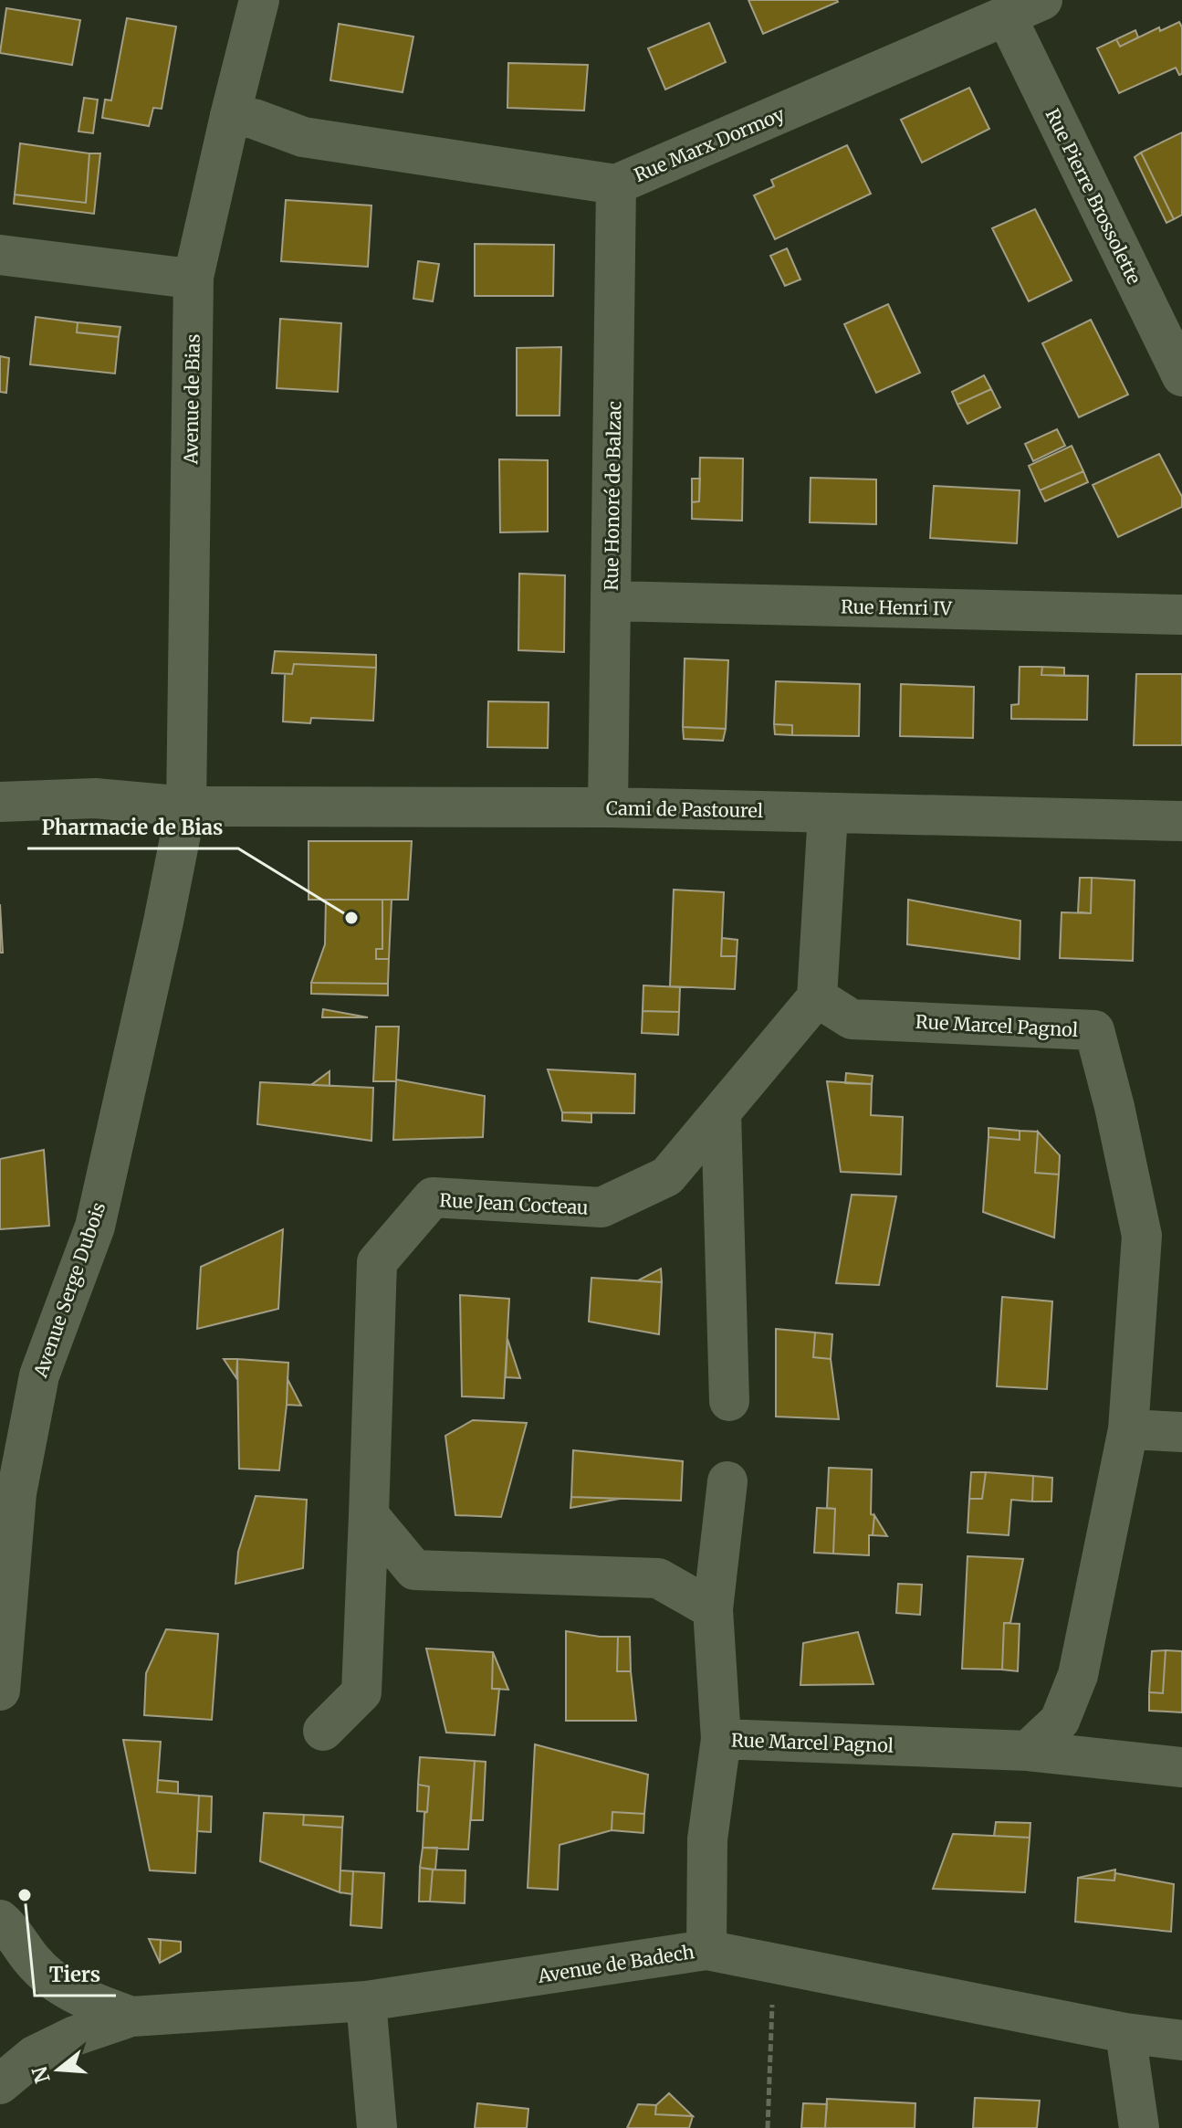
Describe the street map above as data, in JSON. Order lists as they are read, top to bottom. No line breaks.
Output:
{"streets":{"street":["Rue Marx Dormoy","Rue Pierre Brossolette","Avenue de Bias","Rue Honoré de Balzac","Rue Henri IV","Cami de Pastourel","Rue Marcel Pagnol","Rue Jean Cocteau","Avenue Serge Dubois","Avenue de Badech"]},"crossings":[["Rue Marx Dormoy","Rue Pierre Brossolette"],["Rue Marx Dormoy","Avenue de Bias"],["Rue Marx Dormoy","Rue Honoré de Balzac"],["Avenue de Bias","Cami de Pastourel"],["Avenue de Bias","Avenue Serge Dubois"],["Rue Honoré de Balzac","Rue Henri IV"],["Rue Honoré de Balzac","Cami de Pastourel"],["Cami de Pastourel","Avenue Serge Dubois"],["Rue Marcel Pagnol","Rue Jean Cocteau"],["Rue Marcel Pagnol","Avenue de Badech"]],"places":["Pharmacie de Bias","Tiers"],"north":"left"}
